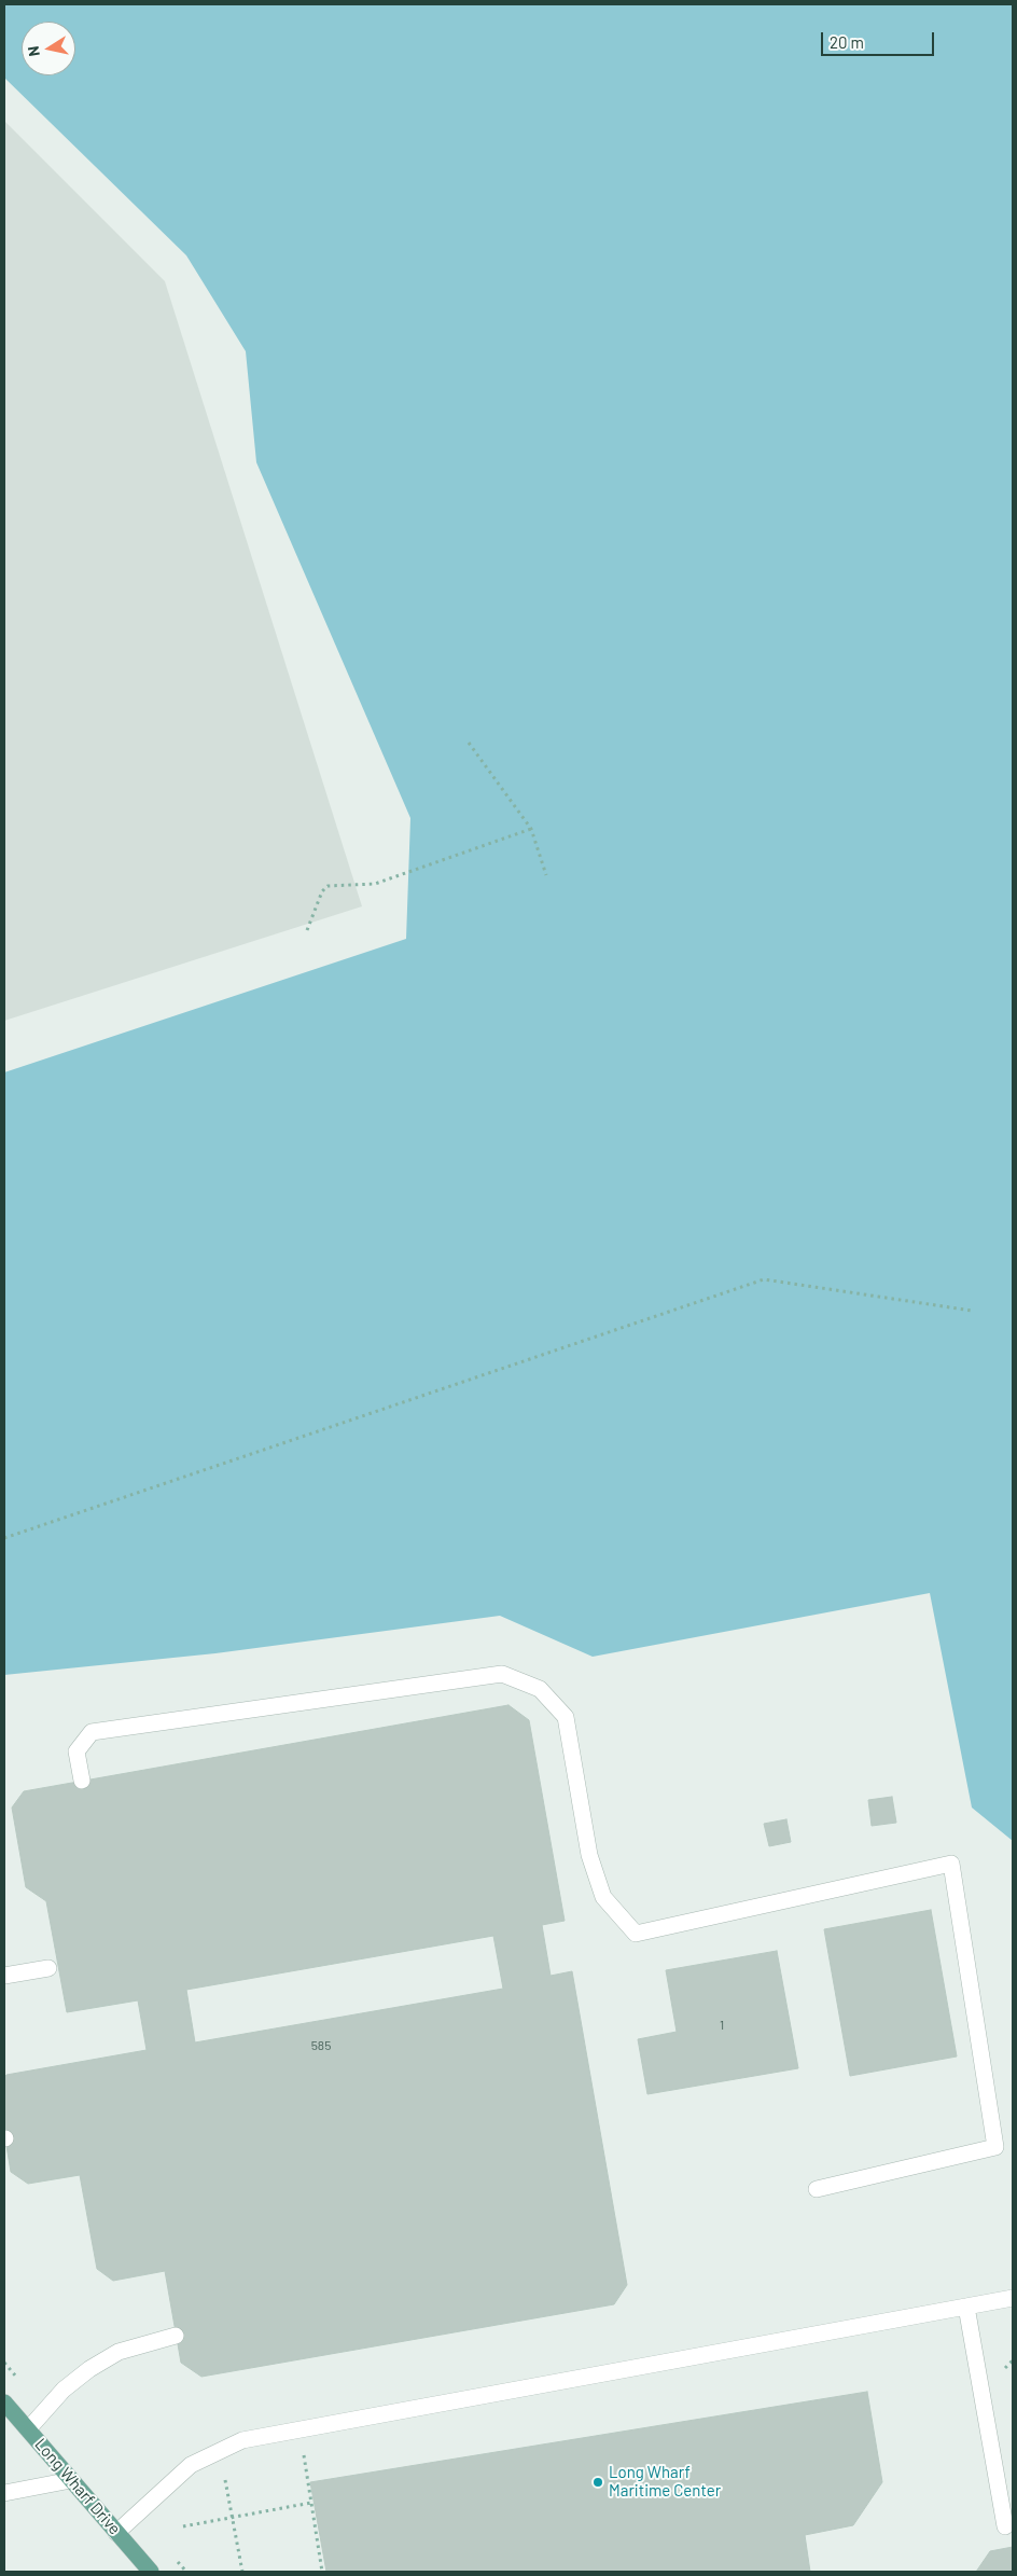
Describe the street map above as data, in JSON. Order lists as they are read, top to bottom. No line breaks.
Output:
{"streets":{"main road":["Long Wharf Drive"]},"places":["Long Wharf Maritime Center"],"house_numbers":["1","585"],"scale_bar":"20 m","north":"left"}
